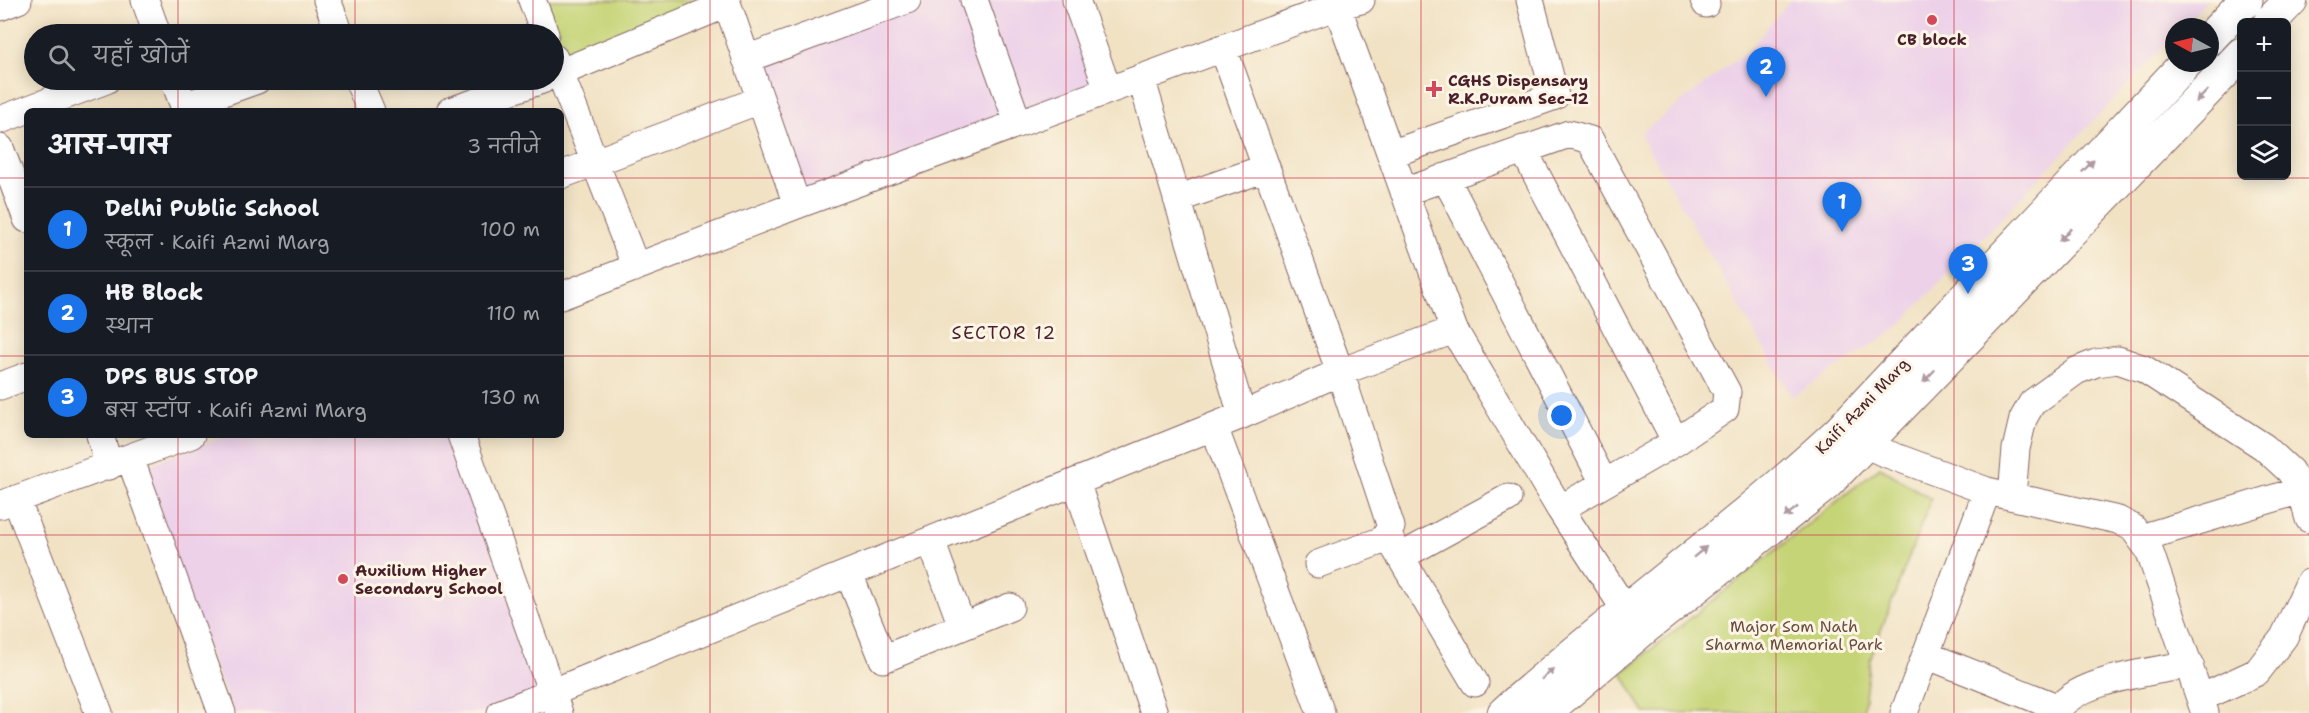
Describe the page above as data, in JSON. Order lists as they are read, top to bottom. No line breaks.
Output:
{"streets":{"street":["Kaifi Azmi Marg"]},"districts":["SECTOR 12"],"parks":["Major Som Nath Sharma Memorial Park"],"places":{"other":["CB block","Auxilium Higher Secondary School"],"health":["CGHS Dispensary R.K.Puram Sec-12"]},"north":"left","page":{"map_buttons":["+","−"],"search":"यहाँ खोजें","pins":["2","1","3"],"heading":["आस-पास","3 नतीजे"],"list":[{"mark":"1","name":"Delhi Public School","note":"स्कूल · Kaifi Azmi Marg","value":"100 m"},{"mark":"2","name":"HB Block","note":"स्थान","value":"110 m"},{"mark":"3","name":"DPS BUS STOP","note":"बस स्टॉप · Kaifi Azmi Marg","value":"130 m"}]}}
